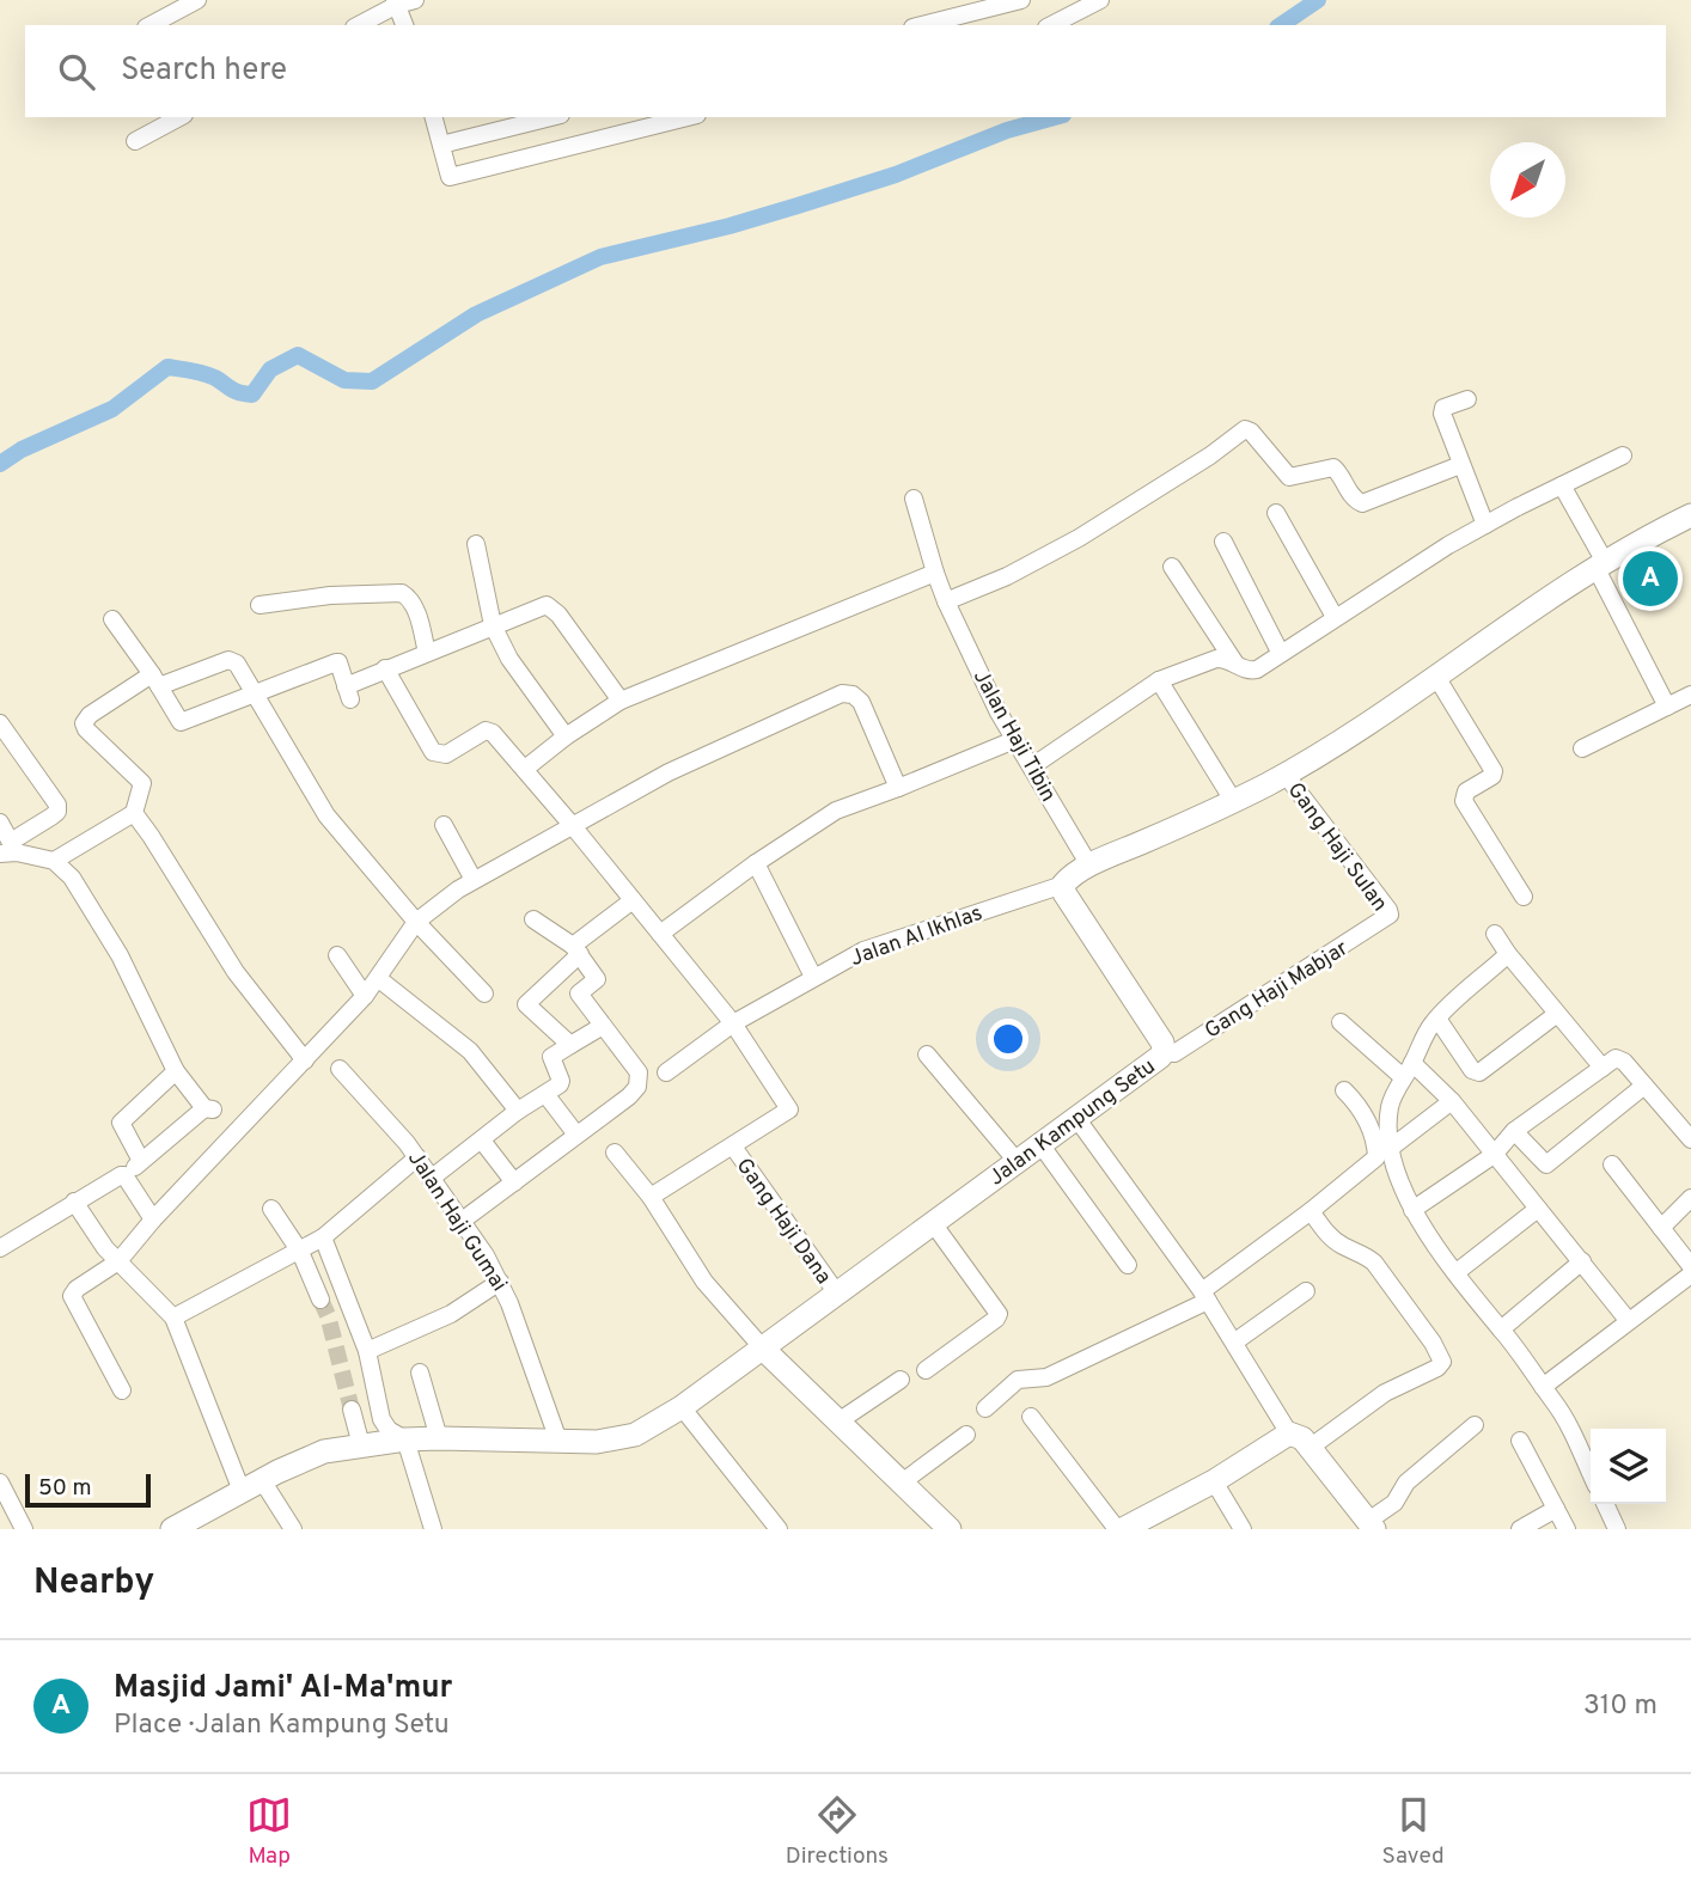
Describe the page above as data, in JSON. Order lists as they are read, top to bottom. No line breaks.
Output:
{"streets":{"street":["Jalan Haji Tibin","Gang Haji Sulan","Jalan Al Ikhlas","Gang Haji Mabjar","Jalan Kampung Setu","Jalan Haji Gumai","Gang Haji Dana"]},"crossings":[["Gang Haji Sulan","Gang Haji Mabjar"],["Jalan Al Ikhlas","Jalan Kampung Setu"],["Gang Haji Mabjar","Jalan Kampung Setu"],["Jalan Kampung Setu","Jalan Haji Gumai"],["Jalan Kampung Setu","Gang Haji Dana"]],"scale_bar":"50 m","north":"bottom left","page":{"search":"Search here","pins":"A","scale":"50 m","heading":"Nearby","list":[{"mark":"A","name":"Masjid Jami' Al-Ma'mur","note":"Place · Jalan Kampung Setu","value":"310 m"}],"nav":["Map","Directions","Saved"]}}
